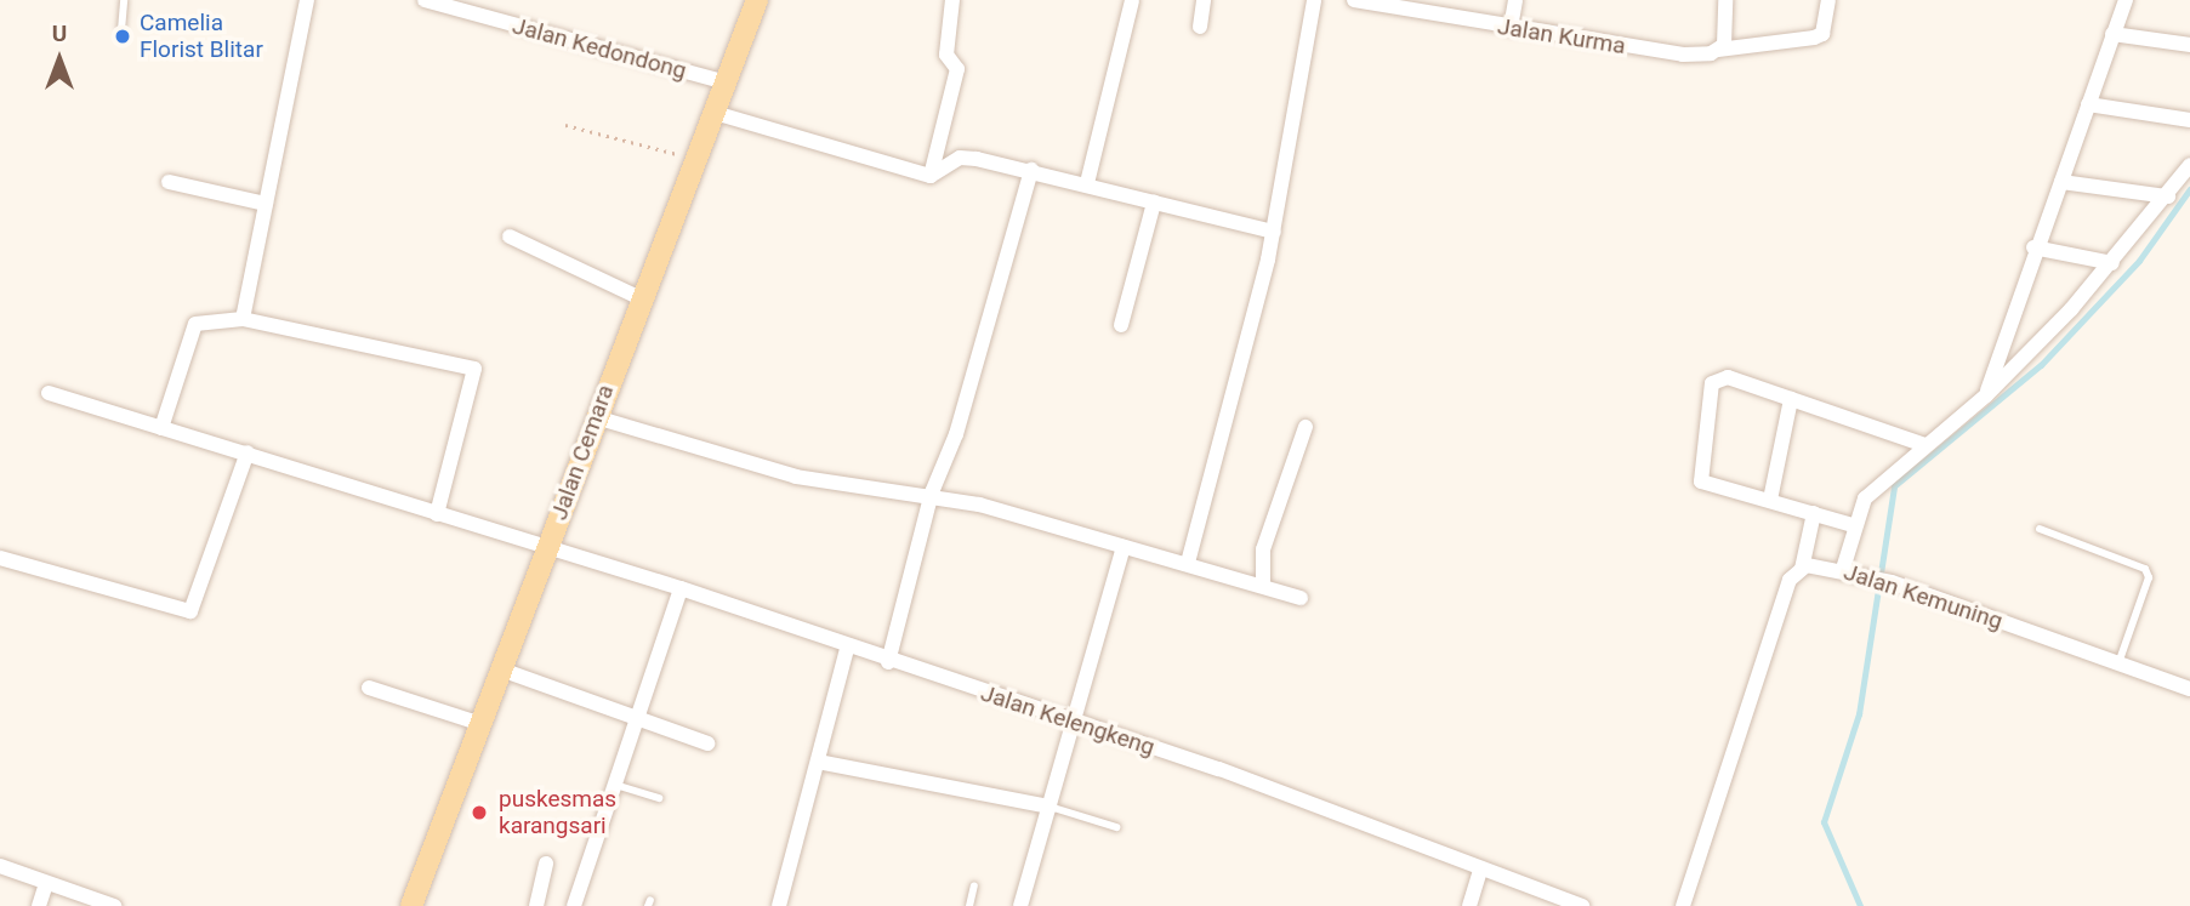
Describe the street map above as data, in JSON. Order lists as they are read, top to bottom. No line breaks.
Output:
{"streets":{"main road":["Jalan Cemara"],"street":["Jalan Kurma","Jalan Kedondong","Jalan Kemuning","Jalan Kelengkeng"]},"crossings":[["Jalan Kedondong","Jalan Cemara"],["Jalan Cemara","Jalan Kelengkeng"]],"places":["Camelia Florist Blitar","puskesmas karangsari"],"north":"top"}
